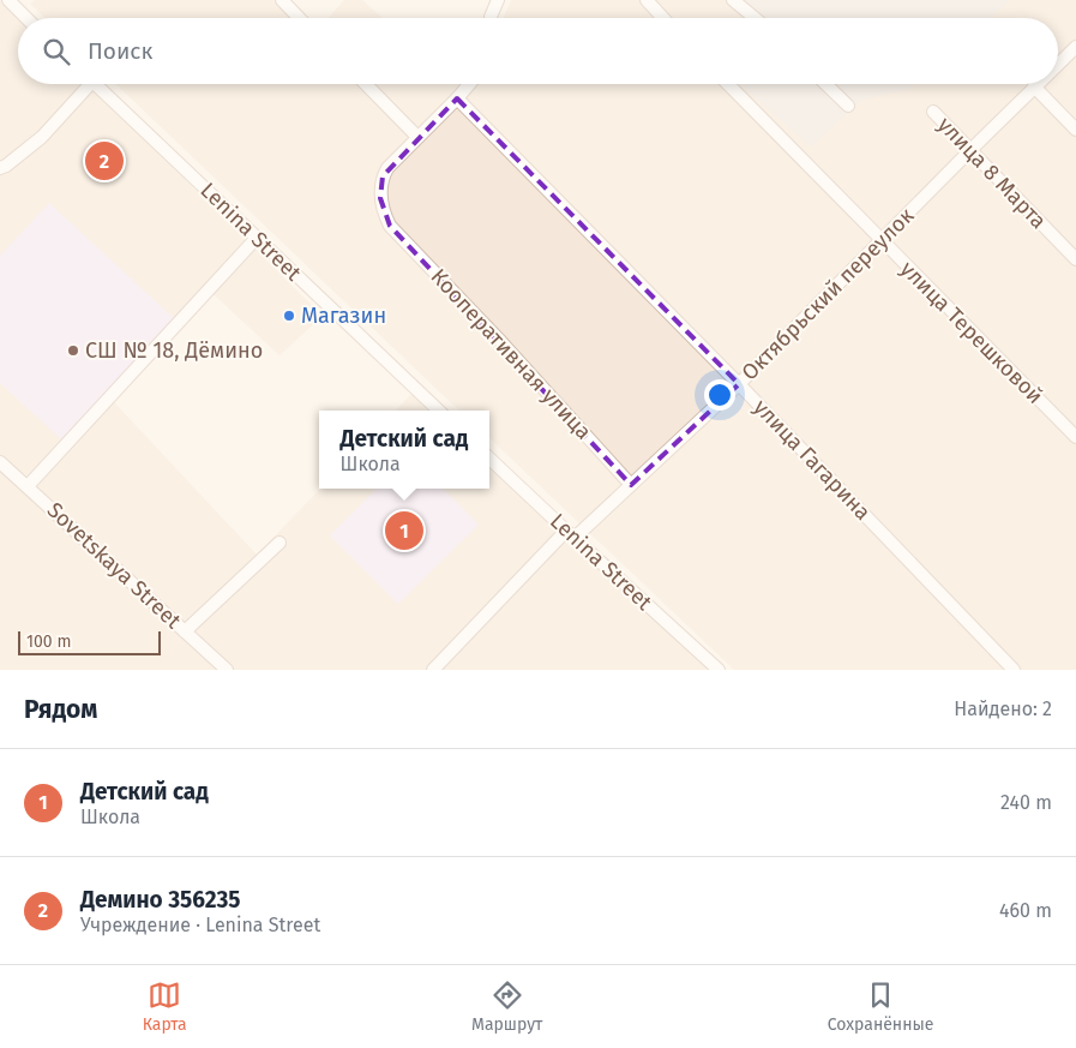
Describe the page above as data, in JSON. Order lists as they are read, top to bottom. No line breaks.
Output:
{"streets":{"street":["улица 8 Марта","Lenina Street","Октябрьский переулок","улица Терешковой","Кооперативная улица","улица Гагарина","Sovetskaya Street"]},"crossings":[["улица 8 Марта","Октябрьский переулок"],["Lenina Street","Октябрьский переулок"],["Октябрьский переулок","улица Терешковой"],["Октябрьский переулок","Кооперативная улица"],["Октябрьский переулок","улица Гагарина"]],"places":["Магазин","СШ № 18, Дёмино"],"scale_bar":"100 m","page":{"search":"Поиск","pins":["2","1"],"popup":["Детский сад","Школа"],"scale":"100 m","heading":["Рядом","Найдено: 2"],"list":[{"mark":"1","name":"Детский сад","note":"Школа","value":"240 m"},{"mark":"2","name":"Демино 356235","note":"Учреждение · Lenina Street","value":"460 m"}],"nav":["Карта","Маршрут","Сохранённые"]}}
